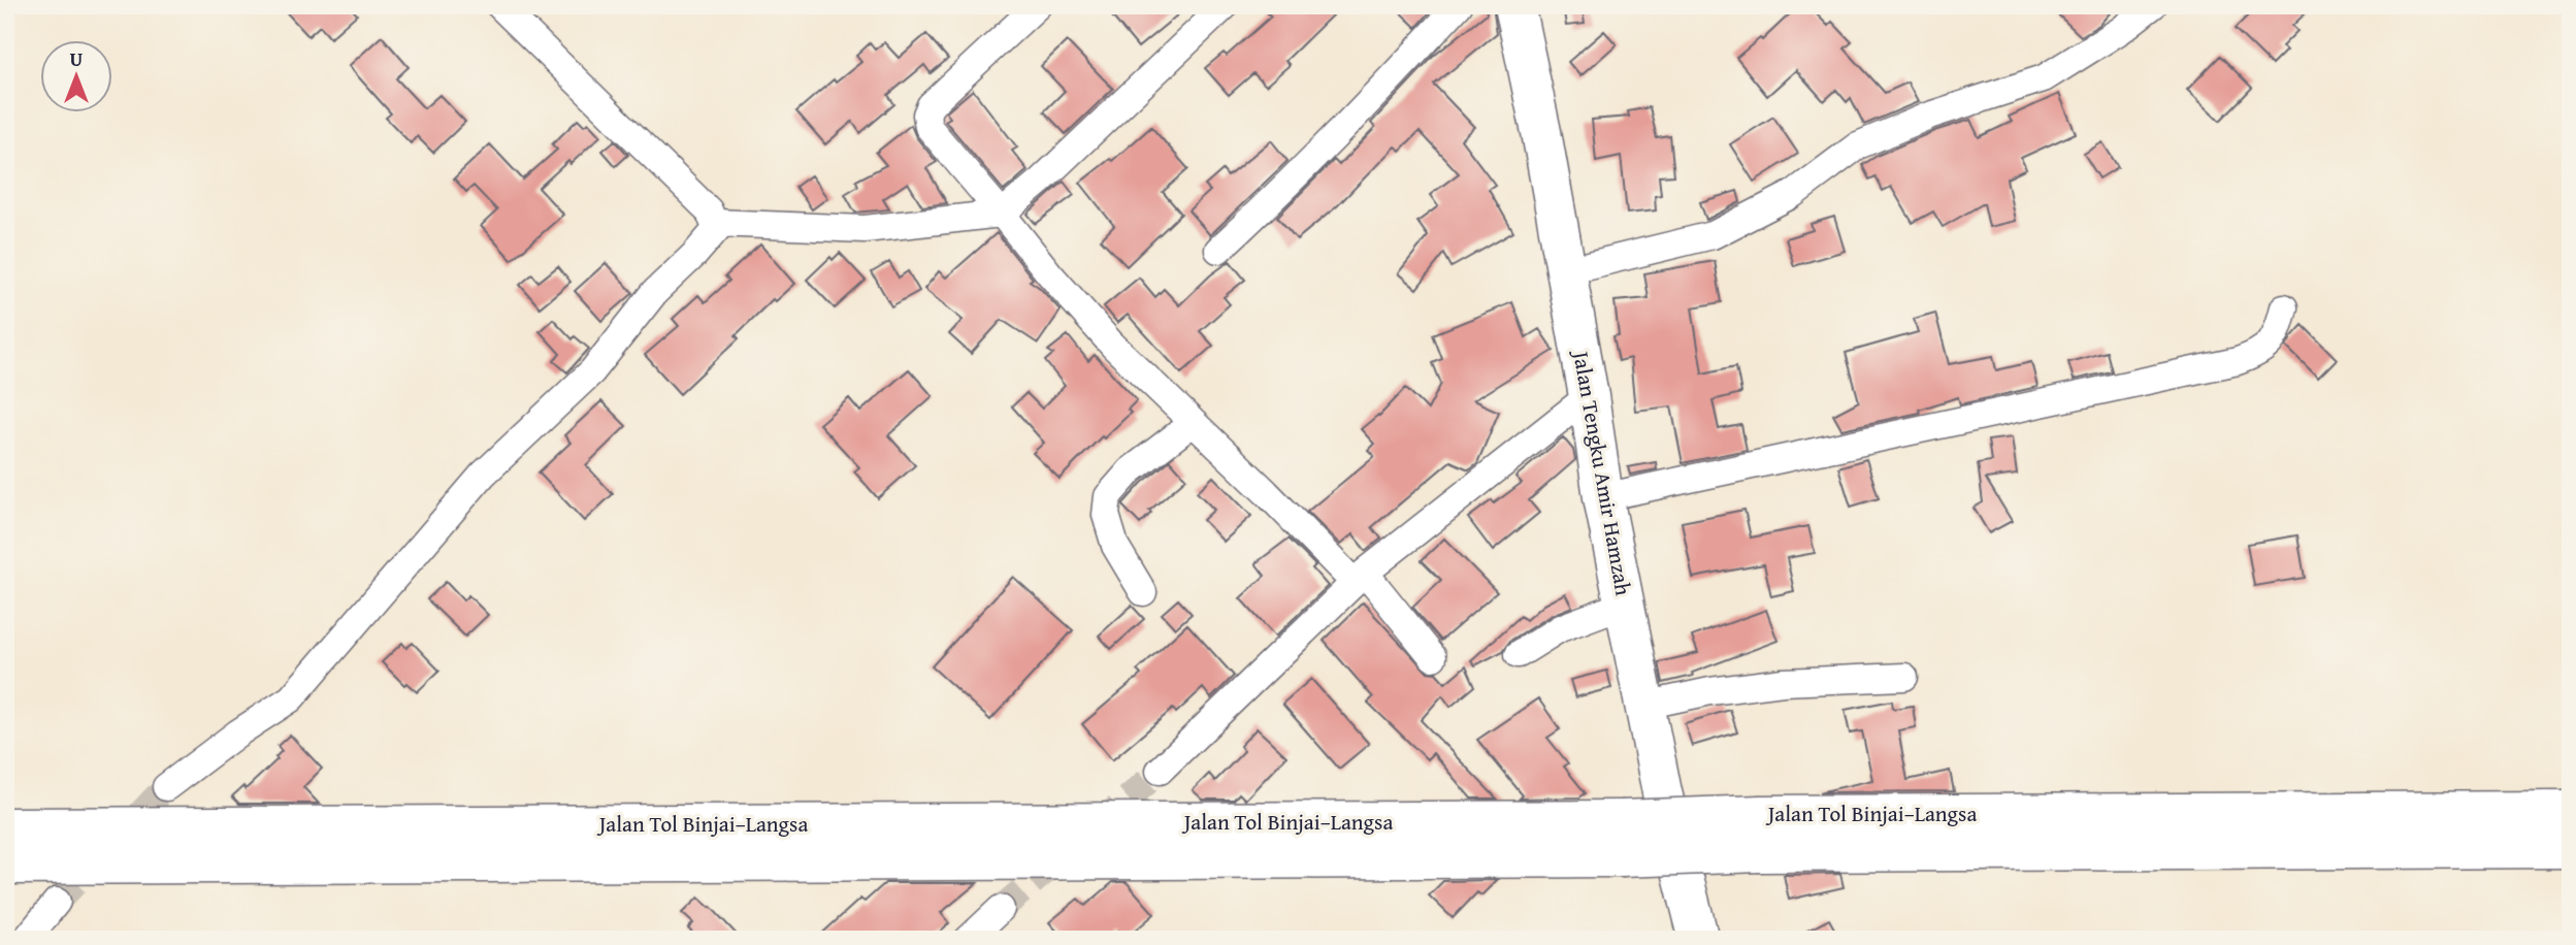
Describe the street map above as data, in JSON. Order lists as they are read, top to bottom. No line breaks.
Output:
{"streets":{"highway":["Jalan Tengku Amir Hamzah","Jalan Tol Binjai–Langsa"]},"north":"top"}
